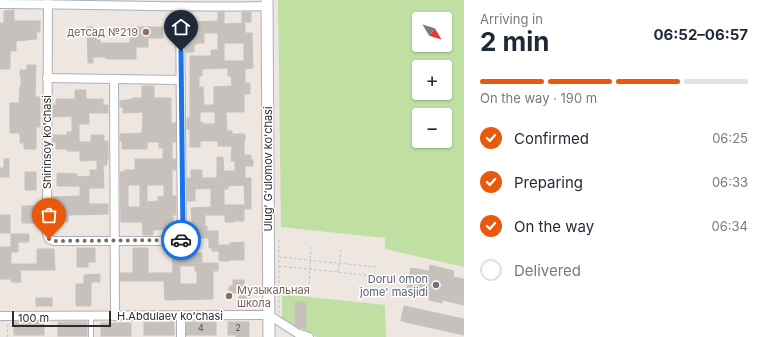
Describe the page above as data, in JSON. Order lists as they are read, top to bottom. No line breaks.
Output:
{"streets":{"main road":["Ulugʻ Gʻulomov koʻchasi"],"street":["Shirinsoy ko'chasi","H.Abdulaev ko'chasi"]},"crossings":[["Ulugʻ Gʻulomov koʻchasi","H.Abdulaev ko'chasi"]],"places":["детсад №219","Dorul omon jome' masjidi","Музыкальная школа"],"house_numbers":["4","2"],"scale_bar":"100 m","north":"bottom right","page":{"heading":["2 min","Arriving in","06:52–06:57"],"map_buttons":["+","−"],"bar":"On the way · 190 m","list":[["Confirmed","06:25"],["Preparing","06:33"],["On the way","06:34"],"Delivered"],"scale":"100 m"}}
